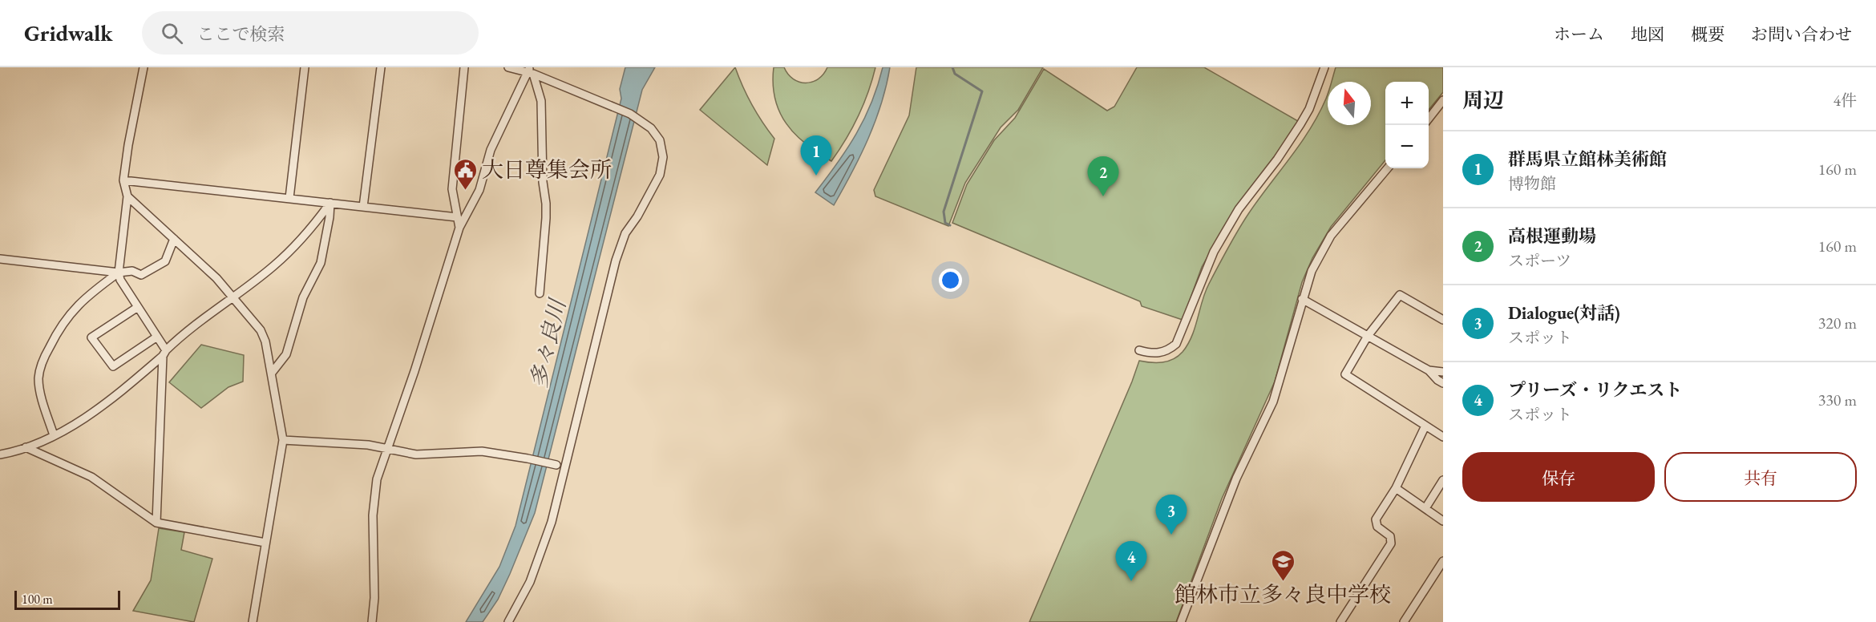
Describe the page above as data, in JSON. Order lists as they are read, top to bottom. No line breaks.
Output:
{"water":["多々良川"],"places":{"public building":["大日尊集会所"],"school or university":["館林市立多々良中学校"]},"scale_bar":"100 m","north":"top","page":{"header":"Gridwalk","search":"ここで検索","nav":["ホーム","地図","概要","お問い合わせ"],"heading":["周辺","4件"],"map_buttons":["+","−"],"list":[{"mark":"1","name":"群馬県立館林美術館","note":"博物館","value":"160 m"},{"mark":"2","name":"高根運動場","note":"スポーツ","value":"160 m"},{"mark":"3","name":"Dialogue(対話)","note":"スポット","value":"320 m"},{"mark":"4","name":"プリーズ・リクエスト","note":"スポット","value":"330 m"}],"pins":["1","2","3","4"],"buttons":["保存","共有"],"scale":"100 m"}}
